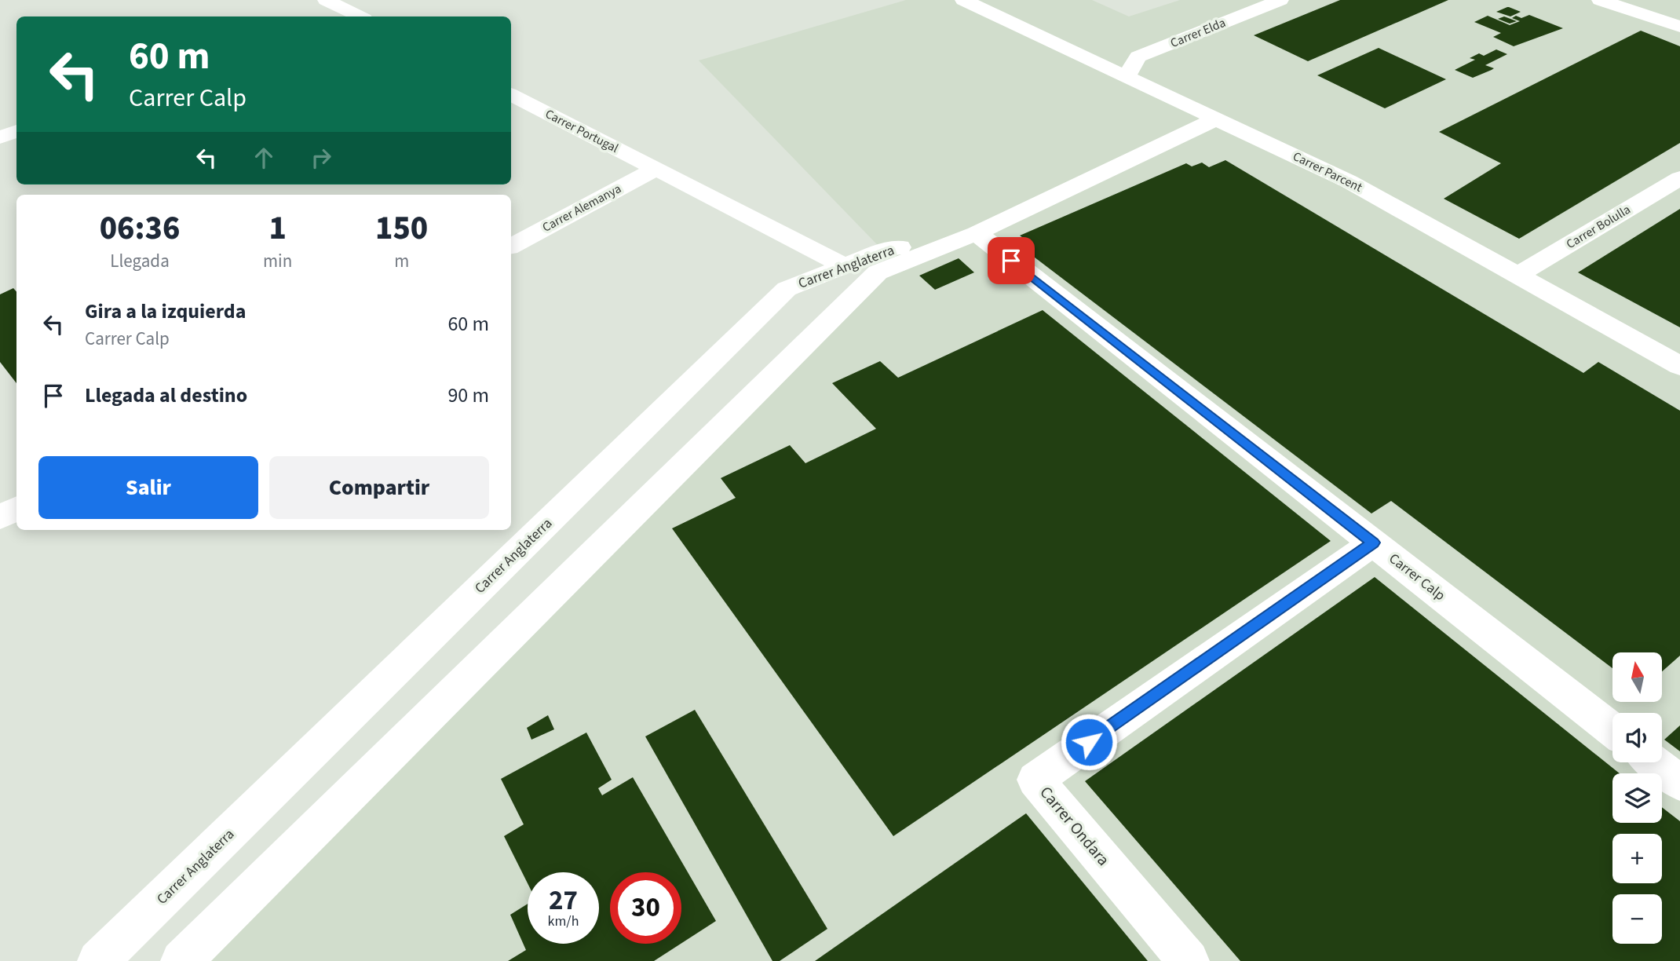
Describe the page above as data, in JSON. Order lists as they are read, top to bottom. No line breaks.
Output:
{"streets":{"street":["Carrer Elda","Carrer Portugal","Carrer Parcent","Carrer Alemanya","Carrer Bolulla","Carrer Anglaterra","Carrer Calp","Carrer Ondara"]},"crossings":[["Carrer Elda","Carrer Parcent"],["Carrer Portugal","Carrer Alemanya"],["Carrer Portugal","Carrer Anglaterra"],["Carrer Parcent","Carrer Bolulla"],["Carrer Anglaterra","Carrer Calp"],["Carrer Calp","Carrer Ondara"]],"north":"top","page":{"turn":["60 m","Carrer Calp"],"eta":["06:36","Llegada","1","min","150","m"],"list":[{"name":"Gira a la izquierda","note":"Carrer Calp","value":"60 m"},{"name":"Llegada al destino","value":"90 m"}],"buttons":["Salir","Compartir"],"map_buttons":["+","−"],"speed":"27 km/h","limit":"30"}}
